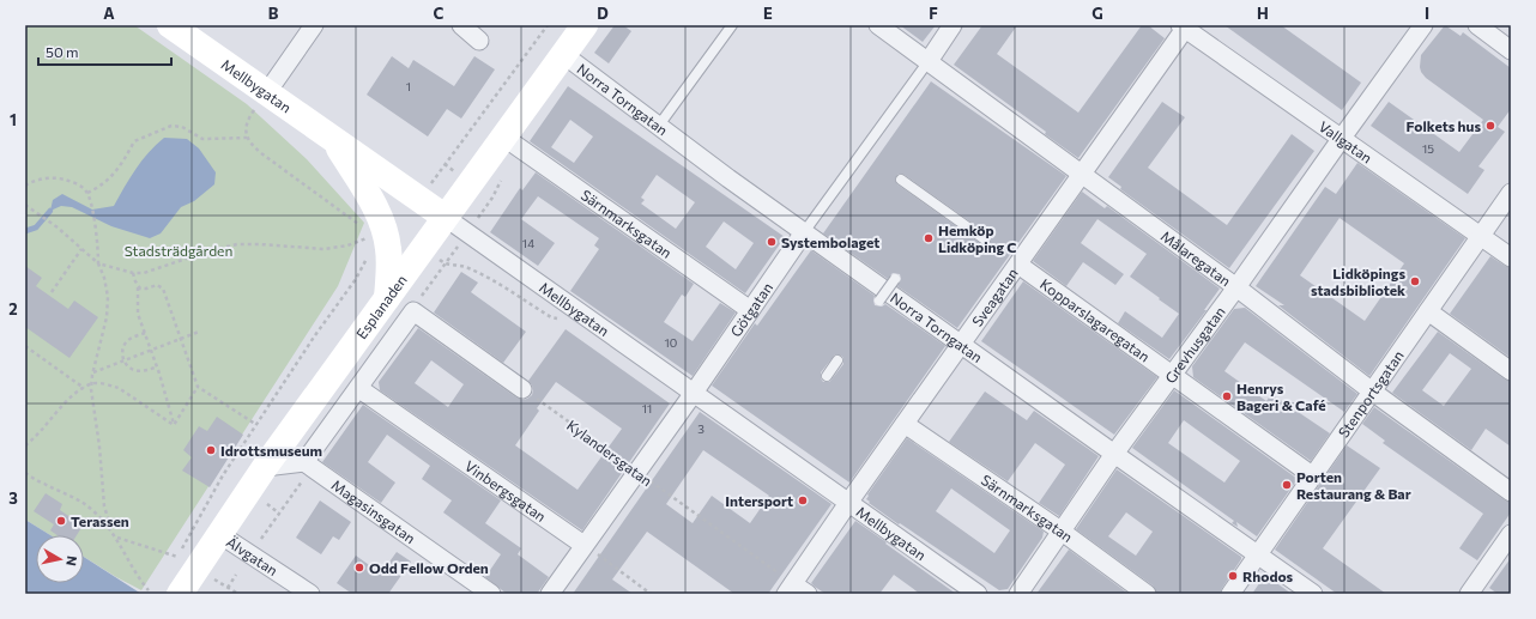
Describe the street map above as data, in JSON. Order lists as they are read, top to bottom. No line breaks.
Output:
{"streets":{"main road":["Mellbygatan","Esplanaden"],"street":["Norra Torngatan","Vallgatan","Särnmarksgatan","Målaregatan","Sveagatan","Götgatan","Kopparslagaregatan","Grevhusgatan","Stenportsgatan","Vinbergsgatan","Magasinsgatan","Älvgatan"],"path":["Kylandersgatan"]},"crossings":[["Mellbygatan","Sveagatan"],["Mellbygatan","Esplanaden"],["Mellbygatan","Götgatan"],["Norra Torngatan","Sveagatan"],["Norra Torngatan","Esplanaden"],["Norra Torngatan","Götgatan"],["Norra Torngatan","Grevhusgatan"],["Norra Torngatan","Stenportsgatan"],["Vallgatan","Sveagatan"],["Vallgatan","Grevhusgatan"],["Vallgatan","Stenportsgatan"],["Särnmarksgatan","Sveagatan"],["Särnmarksgatan","Esplanaden"],["Särnmarksgatan","Götgatan"],["Särnmarksgatan","Grevhusgatan"],["Målaregatan","Sveagatan"],["Målaregatan","Götgatan"],["Målaregatan","Grevhusgatan"],["Målaregatan","Stenportsgatan"],["Sveagatan","Kopparslagaregatan"],["Sveagatan","Kylandersgatan"],["Esplanaden","Älvgatan"],["Götgatan","Kylandersgatan"],["Götgatan","Vinbergsgatan"],["Kopparslagaregatan","Grevhusgatan"],["Kopparslagaregatan","Stenportsgatan"]],"parks":["Stadsträdgården"],"places":["Folkets hus","Hemköp Lidköping C","Systembolaget","Lidköpings stadsbibliotek","Henrys Bageri & Café","Idrottsmuseum","Porten Restaurang & Bar","Intersport","Terassen","Odd Fellow Orden","Rhodos"],"house_numbers":["1","15","14","10","11","3"],"scale_bar":"50 m","north":"right","grid":{"columns":["A","B","C","D","E","F","G","H","I"],"rows":["1","2","3"]}}
